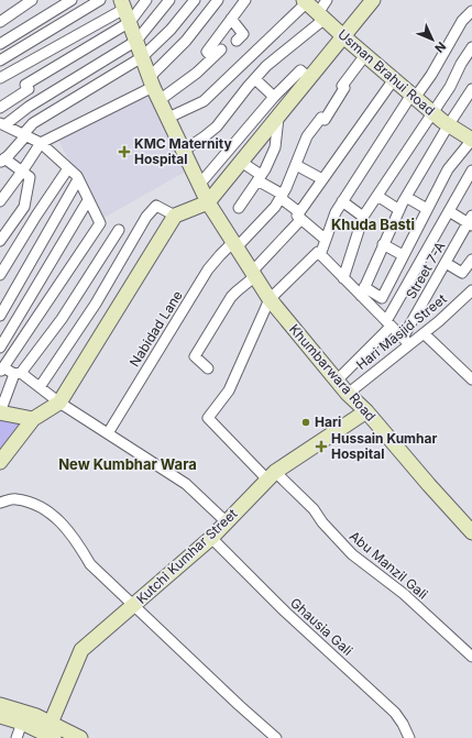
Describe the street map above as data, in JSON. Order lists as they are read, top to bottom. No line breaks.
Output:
{"streets":{"street":["Usman Brahui Road","Street 7-A","Nabidad Lane","Hari Masjid Street","Khumbarwara Road","Kutchi Kumhar Street","Abu Manzil Gali","Ghausia Gali"]},"crossings":[["Usman Brahui Road","Nabidad Lane"],["Street 7-A","Hari Masjid Street"],["Nabidad Lane","Khumbarwara Road"],["Hari Masjid Street","Khumbarwara Road"],["Khumbarwara Road","Kutchi Kumhar Street"],["Khumbarwara Road","Abu Manzil Gali"],["Kutchi Kumhar Street","Abu Manzil Gali"],["Kutchi Kumhar Street","Ghausia Gali"]],"districts":["Khuda Basti","New Kumbhar Wara"],"places":{"health":["KMC Maternity Hospital","Hussain Kumhar Hospital"],"other":["Hari"]},"north":"bottom right"}
